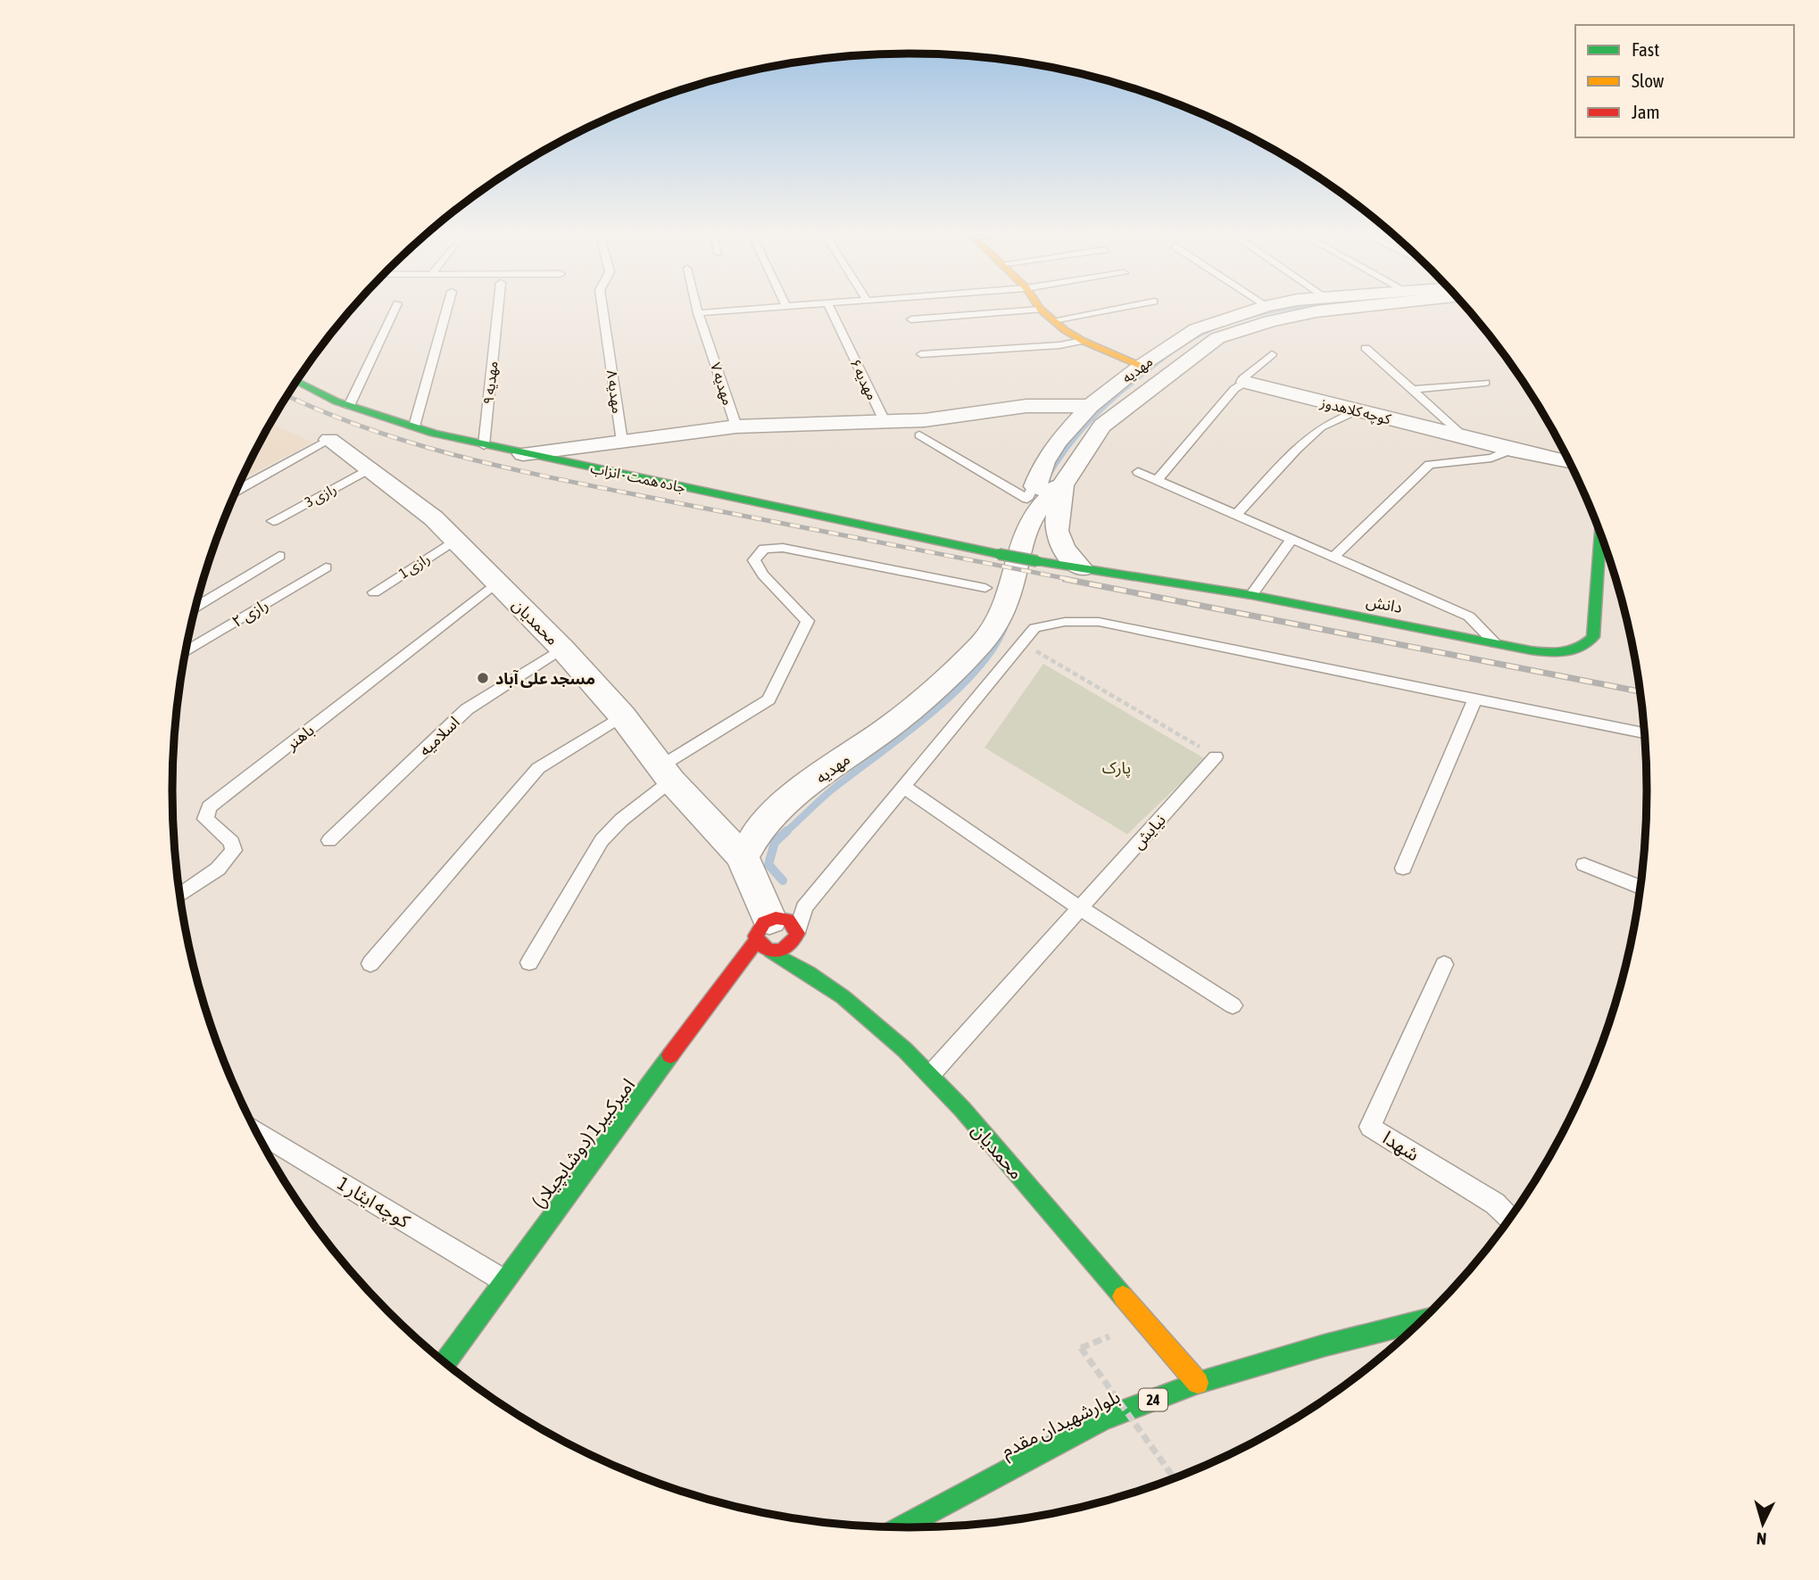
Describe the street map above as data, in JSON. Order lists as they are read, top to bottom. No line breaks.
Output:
{"streets":{"street":["مهدیه","کوچه کلاهدوز","جاده همت - انزاب","دانش","محمدیان","امیرکبیر1 (دوشابچیلار)","24","بلوارشهیدان مقدم"],"lane":["مهدیه ۶","مهدیه ۹","مهدیه ۷","مهدیه ۸","رازی 3","رازی 1","رازی ۲","اسلاميه","باهنر","نیایش","شهدا","کوچه ایثار 1"]},"crossings":[["مهدیه","محمدیان"],["مهدیه ۹","جاده همت - انزاب"],["جاده همت - انزاب","دانش"],["رازی 3","محمدیان"],["رازی 1","محمدیان"],["محمدیان","اسلاميه"],["محمدیان","باهنر"],["محمدیان","نیایش"],["محمدیان","امیرکبیر1 (دوشابچیلار)"],["محمدیان","بلوارشهیدان مقدم"],["امیرکبیر1 (دوشابچیلار)","کوچه ایثار 1"]],"parks":["پارک"],"places":["مسجد علی آباد"],"legend":["Fast","Slow","Jam"],"north":"bottom"}
